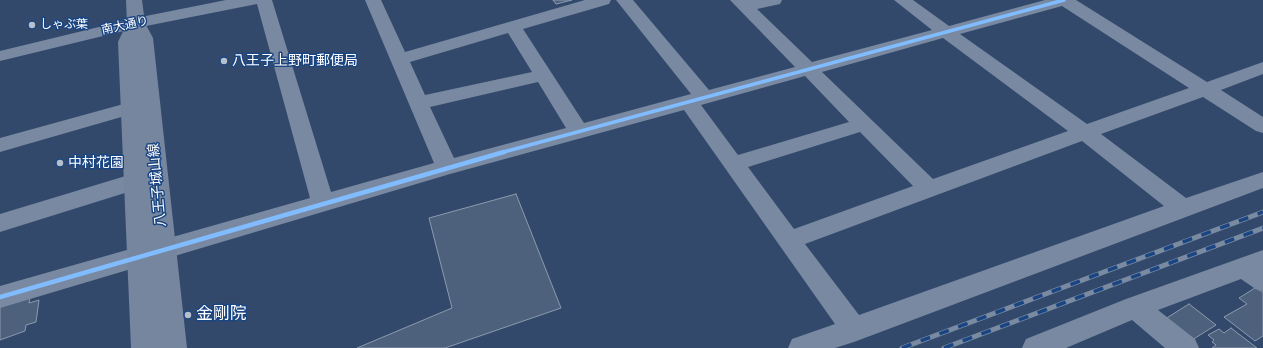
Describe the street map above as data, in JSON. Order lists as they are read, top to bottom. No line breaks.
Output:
{"streets":{"main road":["八王子城山線"],"street":["南大通り"]},"crossings":[["南大通り","八王子城山線"]],"places":["しゃぶ葉","八王子上野町郵便局","中村花園","金剛院"]}
